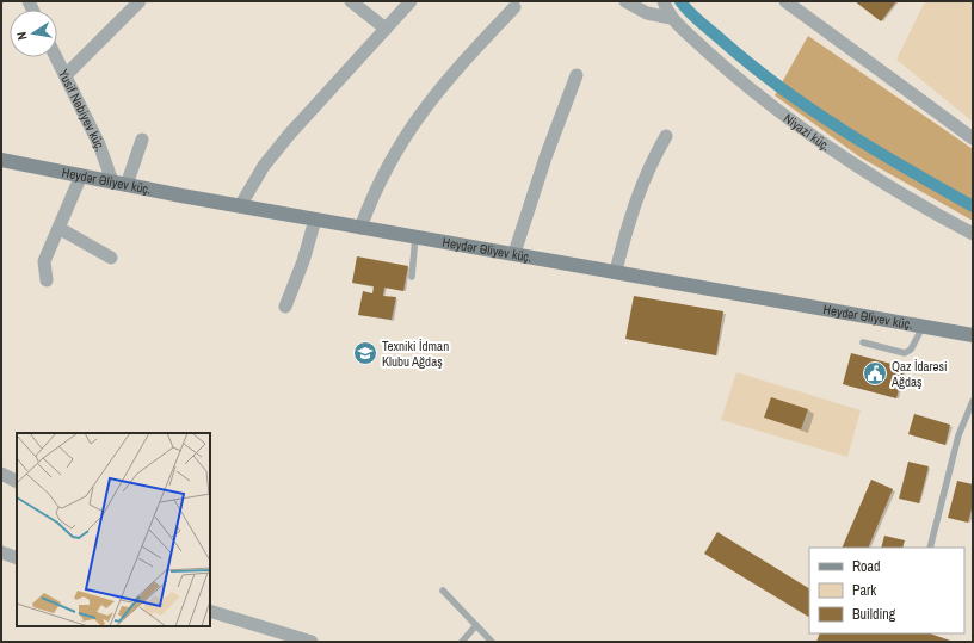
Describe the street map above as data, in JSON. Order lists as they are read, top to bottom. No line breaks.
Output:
{"streets":{"main road":["Heydər Əliyev küç."],"street":["Yusif Nəbiyev küç.","Niyazi küç."]},"crossings":[["Yusif Nəbiyev küç.","Heydər Əliyev küç."]],"places":{"school or university":["Texniki İdman Klubu Ağdaş"],"public building":["Qaz İdarəsi Ağdaş"]},"legend":["Road","Park","Building"],"north":"left"}
